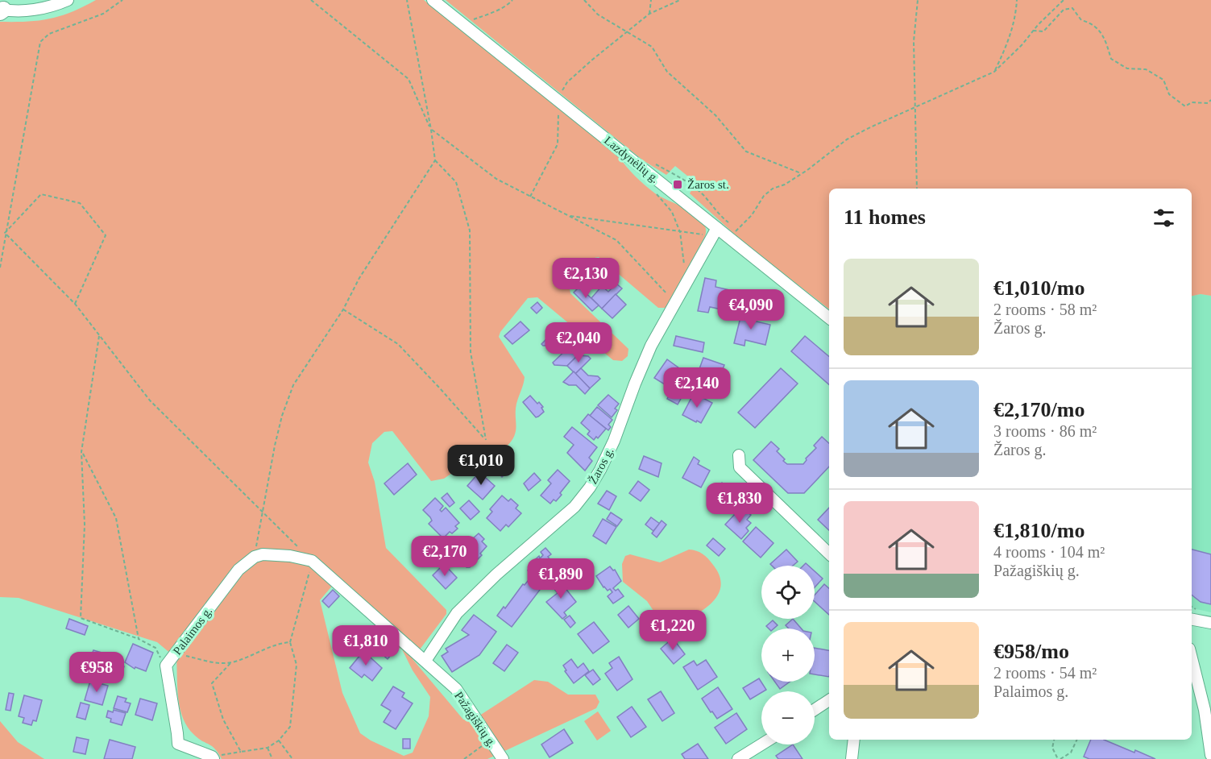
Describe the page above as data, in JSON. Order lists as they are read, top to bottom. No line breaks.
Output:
{"streets":{"street":["Lazdynėlių g.","Žaros g.","Palaimos g.","Pažagiškių g."]},"crossings":[["Lazdynėlių g.","Žaros g."],["Žaros g.","Pažagiškių g."],["Palaimos g.","Pažagiškių g."]],"places":{"transit":["Žaros st."]},"page":{"heading":"11 homes","list":[{"name":"€1,010/mo","note":"2 rooms · 58 m² · Žaros g."},{"name":"€2,170/mo","note":"3 rooms · 86 m² · Žaros g."},{"name":"€1,810/mo","note":"4 rooms · 104 m² · Pažagiškių g."},{"name":"€958/mo","note":"2 rooms · 54 m² · Palaimos g."}],"price":["€2,130","€4,090","€2,040","€2,140","€1,010","€1,830","€2,170","€1,890","€1,220","€1,810","€958"],"map_buttons":["+","−"]}}
